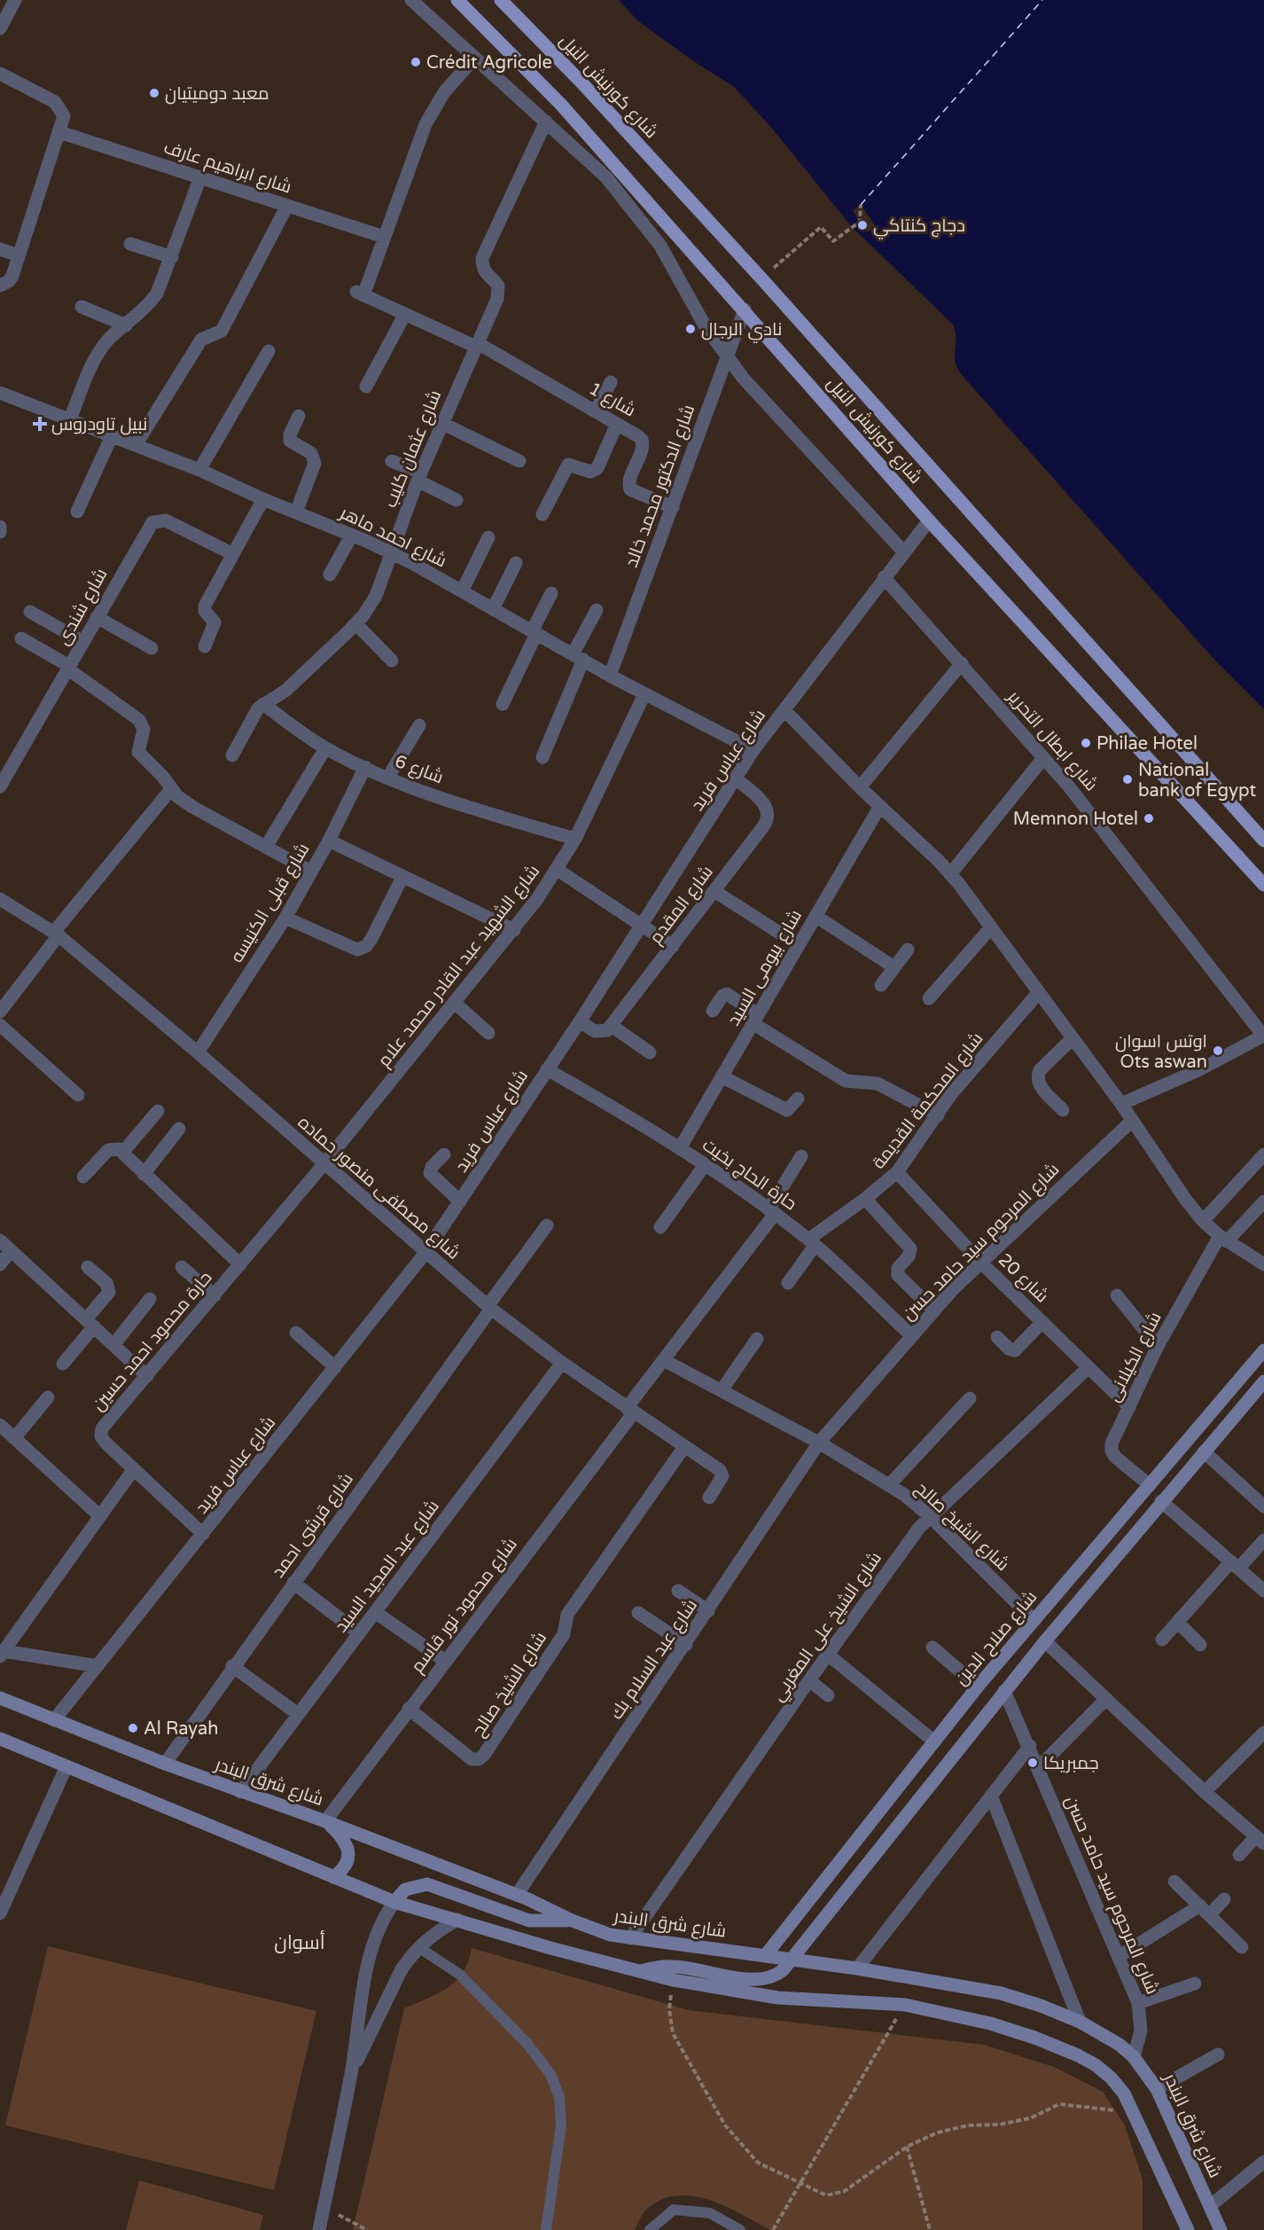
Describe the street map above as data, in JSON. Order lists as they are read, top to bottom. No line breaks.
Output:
{"streets":{"main road":["شارع كورنيش النيل","شارع صلاح الدين","شارع شرق البندر"],"street":["شارع ابراهيم عارف","شارع 1","شارع عثمان كليب","شارع الدكتور محمد خالد","شارع احمد ماهر","شارع شندى","شارع ابطال التحرير","شارع عباس فريد","شارع 6","شارع قبلى الكنيسه","شارع المقدم","شارع الشهيد عبد القادر محمد علام","شارع بيومى السيد","شارع المحكمة القديمة","حارة الحاج بخيت","شارع مصطفى منصور حماده","شارع المرحوم سيد حامد حسن","شارع 20","حارة محمود احمد حسين","شارع الكيلانى","شارع قرشى احمد","شارع الشيخ صالح","شارع عبد المجيد السيد","شارع محمود نور قاسم","شارع الشيخ على المغربي","شارع عبد السلام بك"]},"crossings":[["شارع كورنيش النيل","شارع الدكتور محمد خالد"],["شارع كورنيش النيل","شارع عباس فريد"],["شارع ابراهيم عارف","شارع 1"],["شارع 1","شارع عثمان كليب"],["شارع 1","شارع الدكتور محمد خالد"],["شارع عثمان كليب","شارع احمد ماهر"],["شارع عثمان كليب","شارع 6"],["شارع الدكتور محمد خالد","شارع احمد ماهر"],["شارع احمد ماهر","شارع عباس فريد"],["شارع احمد ماهر","شارع الشهيد عبد القادر محمد علام"],["شارع ابطال التحرير","شارع عباس فريد"],["شارع عباس فريد","شارع المقدم"],["شارع عباس فريد","حارة الحاج بخيت"],["شارع عباس فريد","شارع مصطفى منصور حماده"],["شارع عباس فريد","حارة محمود احمد حسين"],["شارع عباس فريد","شارع شرق البندر"],["شارع 6","شارع قبلى الكنيسه"],["شارع 6","شارع الشهيد عبد القادر محمد علام"],["شارع قبلى الكنيسه","شارع مصطفى منصور حماده"],["شارع الشهيد عبد القادر محمد علام","شارع مصطفى منصور حماده"],["شارع الشهيد عبد القادر محمد علام","حارة محمود احمد حسين"],["شارع بيومى السيد","حارة الحاج بخيت"],["شارع المحكمة القديمة","حارة الحاج بخيت"],["شارع المحكمة القديمة","شارع 20"],["حارة الحاج بخيت","شارع المرحوم سيد حامد حسن"],["حارة الحاج بخيت","شارع محمود نور قاسم"],["شارع مصطفى منصور حماده","حارة محمود احمد حسين"],["شارع مصطفى منصور حماده","شارع قرشى احمد"],["شارع مصطفى منصور حماده","شارع الشيخ صالح"],["شارع مصطفى منصور حماده","شارع عبد المجيد السيد"],["شارع مصطفى منصور حماده","شارع محمود نور قاسم"],["شارع المرحوم سيد حامد حسن","شارع 20"],["شارع المرحوم سيد حامد حسن","شارع الشيخ صالح"],["شارع المرحوم سيد حامد حسن","شارع عبد السلام بك"],["شارع المرحوم سيد حامد حسن","شارع شرق البندر"],["شارع 20","شارع الكيلانى"],["شارع 20","شارع الشيخ على المغربي"],["شارع الكيلانى","شارع صلاح الدين"],["شارع قرشى احمد","شارع شرق البندر"],["شارع الشيخ صالح","شارع محمود نور قاسم"],["شارع الشيخ صالح","شارع الشيخ على المغربي"],["شارع الشيخ صالح","شارع صلاح الدين"],["شارع الشيخ صالح","شارع عبد السلام بك"],["شارع عبد المجيد السيد","شارع شرق البندر"],["شارع محمود نور قاسم","شارع شرق البندر"],["شارع الشيخ على المغربي","شارع شرق البندر"],["شارع صلاح الدين","شارع شرق البندر"],["شارع عبد السلام بك","شارع شرق البندر"]],"districts":["أسوان"],"places":{"other":["Crédit Agricole","معبد دوميتيان","دجاج كنتاكي","نادي الرجال","Philae Hotel","National bank of Egypt","Memnon Hotel","اوتس اسوان Ots aswan","Al Rayah","جمبريكا"],"health":["نبيل تاودروس"]}}
